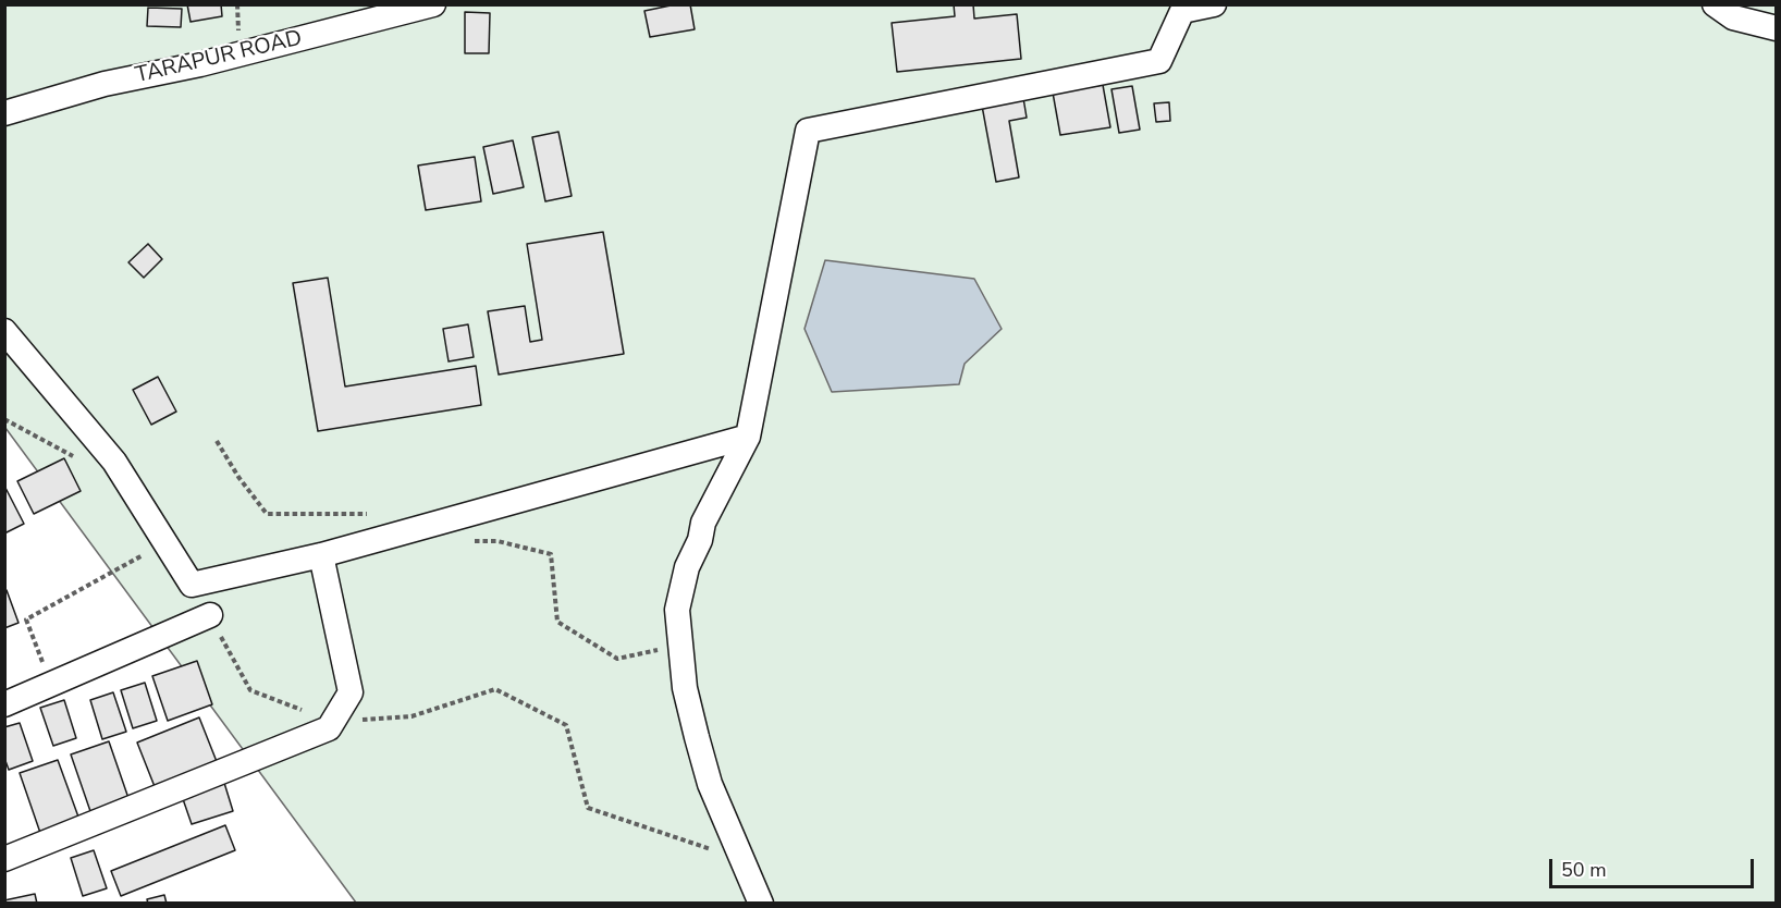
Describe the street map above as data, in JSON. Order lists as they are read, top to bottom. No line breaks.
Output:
{"streets":{"street":["TARAPUR ROAD"]},"scale_bar":"50 m"}
